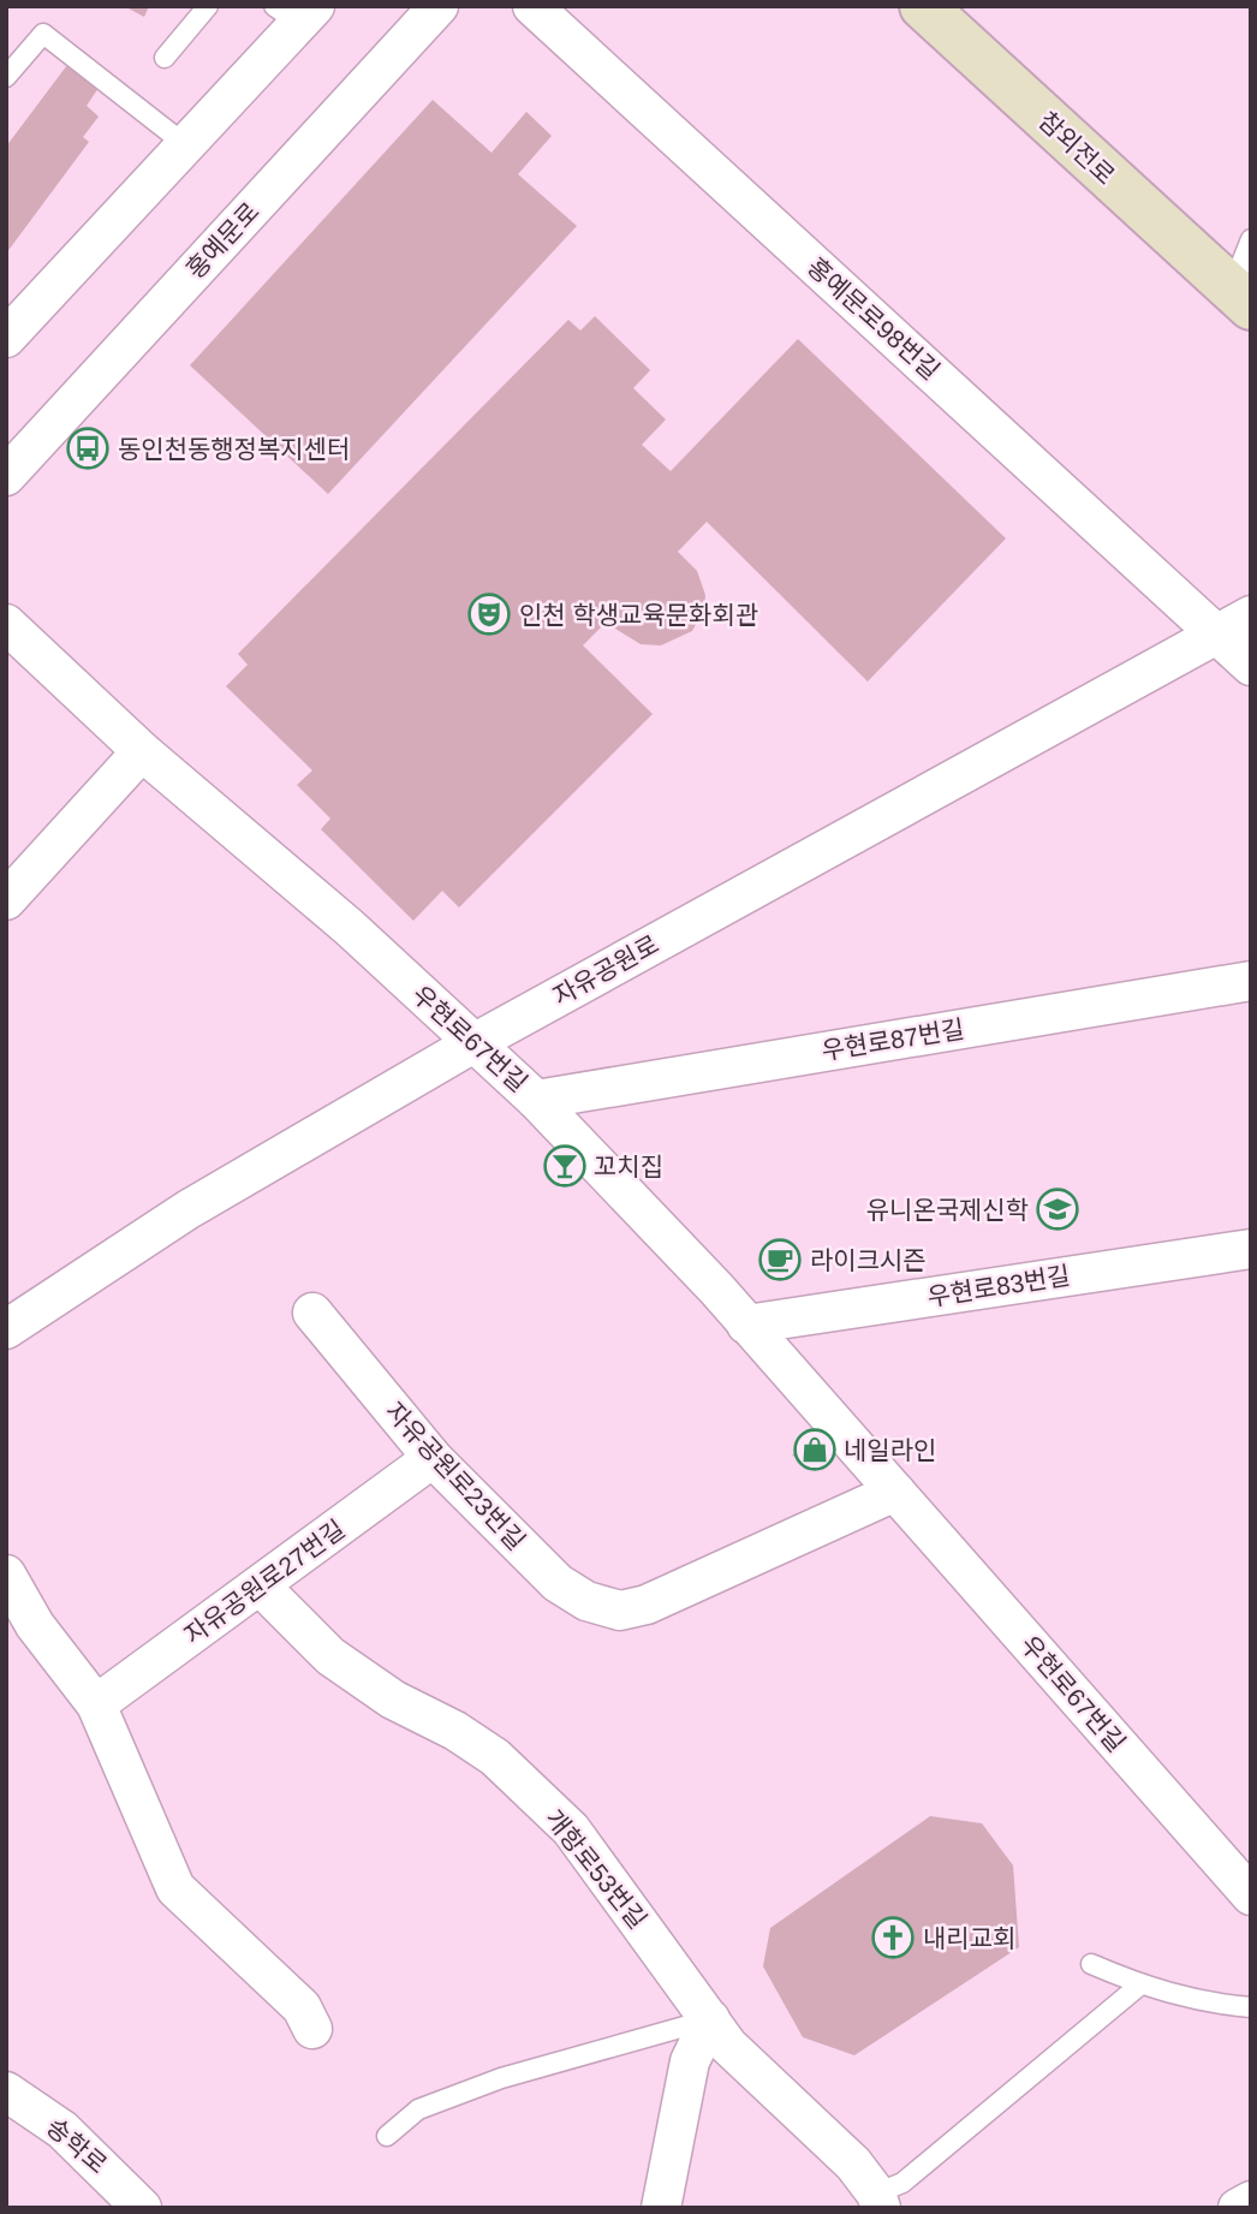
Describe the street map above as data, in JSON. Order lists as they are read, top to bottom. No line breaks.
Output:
{"streets":{"main road":["참외전로"],"street":["홍예문로","홍예문로98번길","자유공원로","우현로67번길","우현로87번길","우현로83번길","자유공원로23번길","자유공원로27번길","개항로53번길","송학로"]},"crossings":[["홍예문로98번길","자유공원로"],["자유공원로","우현로67번길"],["우현로67번길","우현로87번길"],["우현로67번길","우현로83번길"],["우현로67번길","자유공원로23번길"],["자유공원로23번길","자유공원로27번길"],["자유공원로27번길","개항로53번길"]],"places":{"bus stop":["동인천동행정복지센터"],"theatre":["인천 학생교육문화회관"],"bar":["꼬치집"],"school or university":["유니온국제신학"],"cafe":["라이크시즌"],"shop":["네일라인"],"church":["내리교회"]}}
